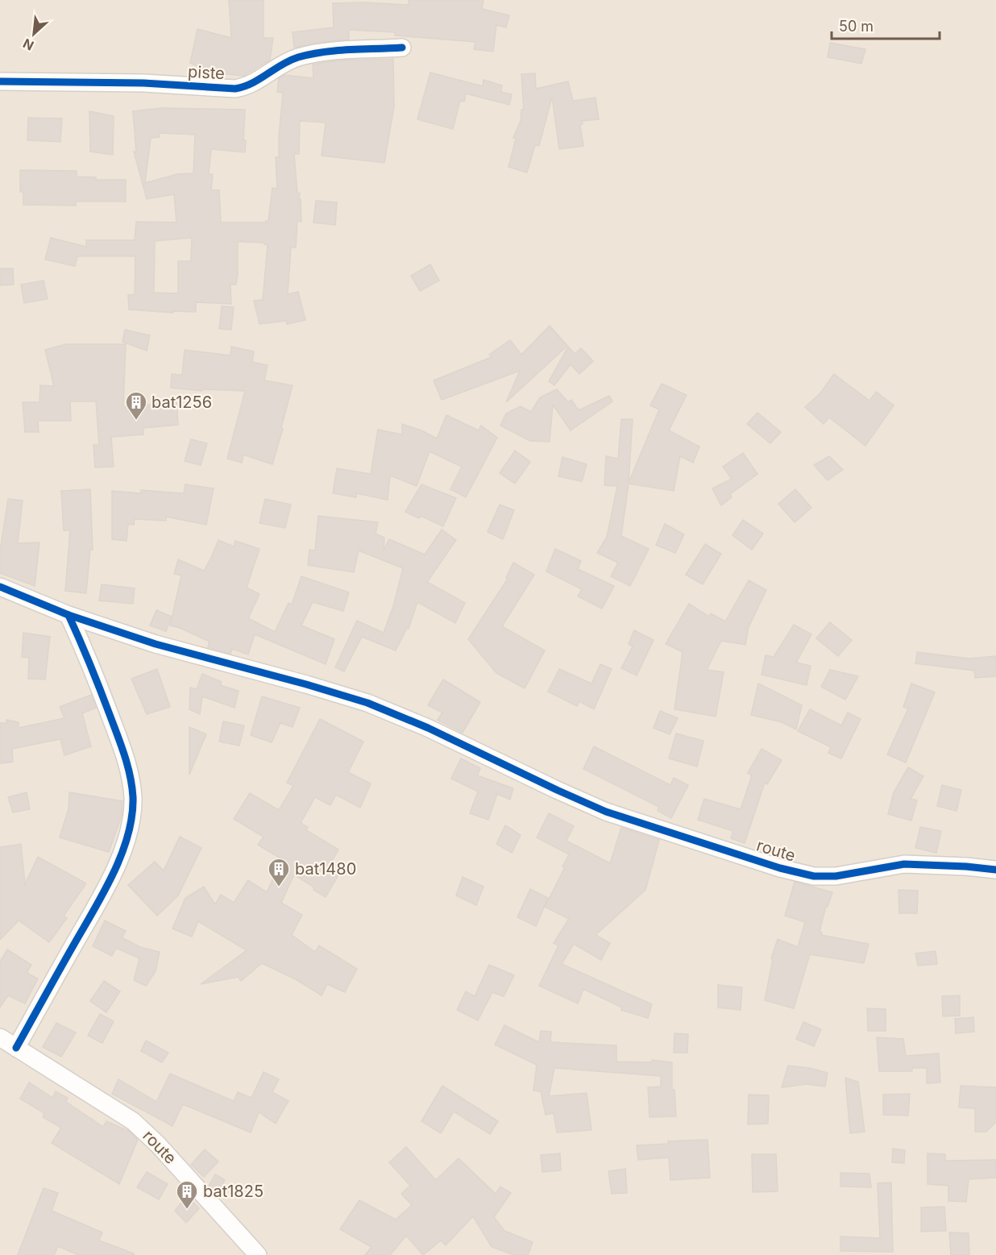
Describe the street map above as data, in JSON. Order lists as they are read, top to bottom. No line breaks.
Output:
{"streets":{"street":["piste","route"]},"places":{"building":["bat1256","bat1480","bat1825"]},"scale_bar":"50 m","north":"bottom left"}
